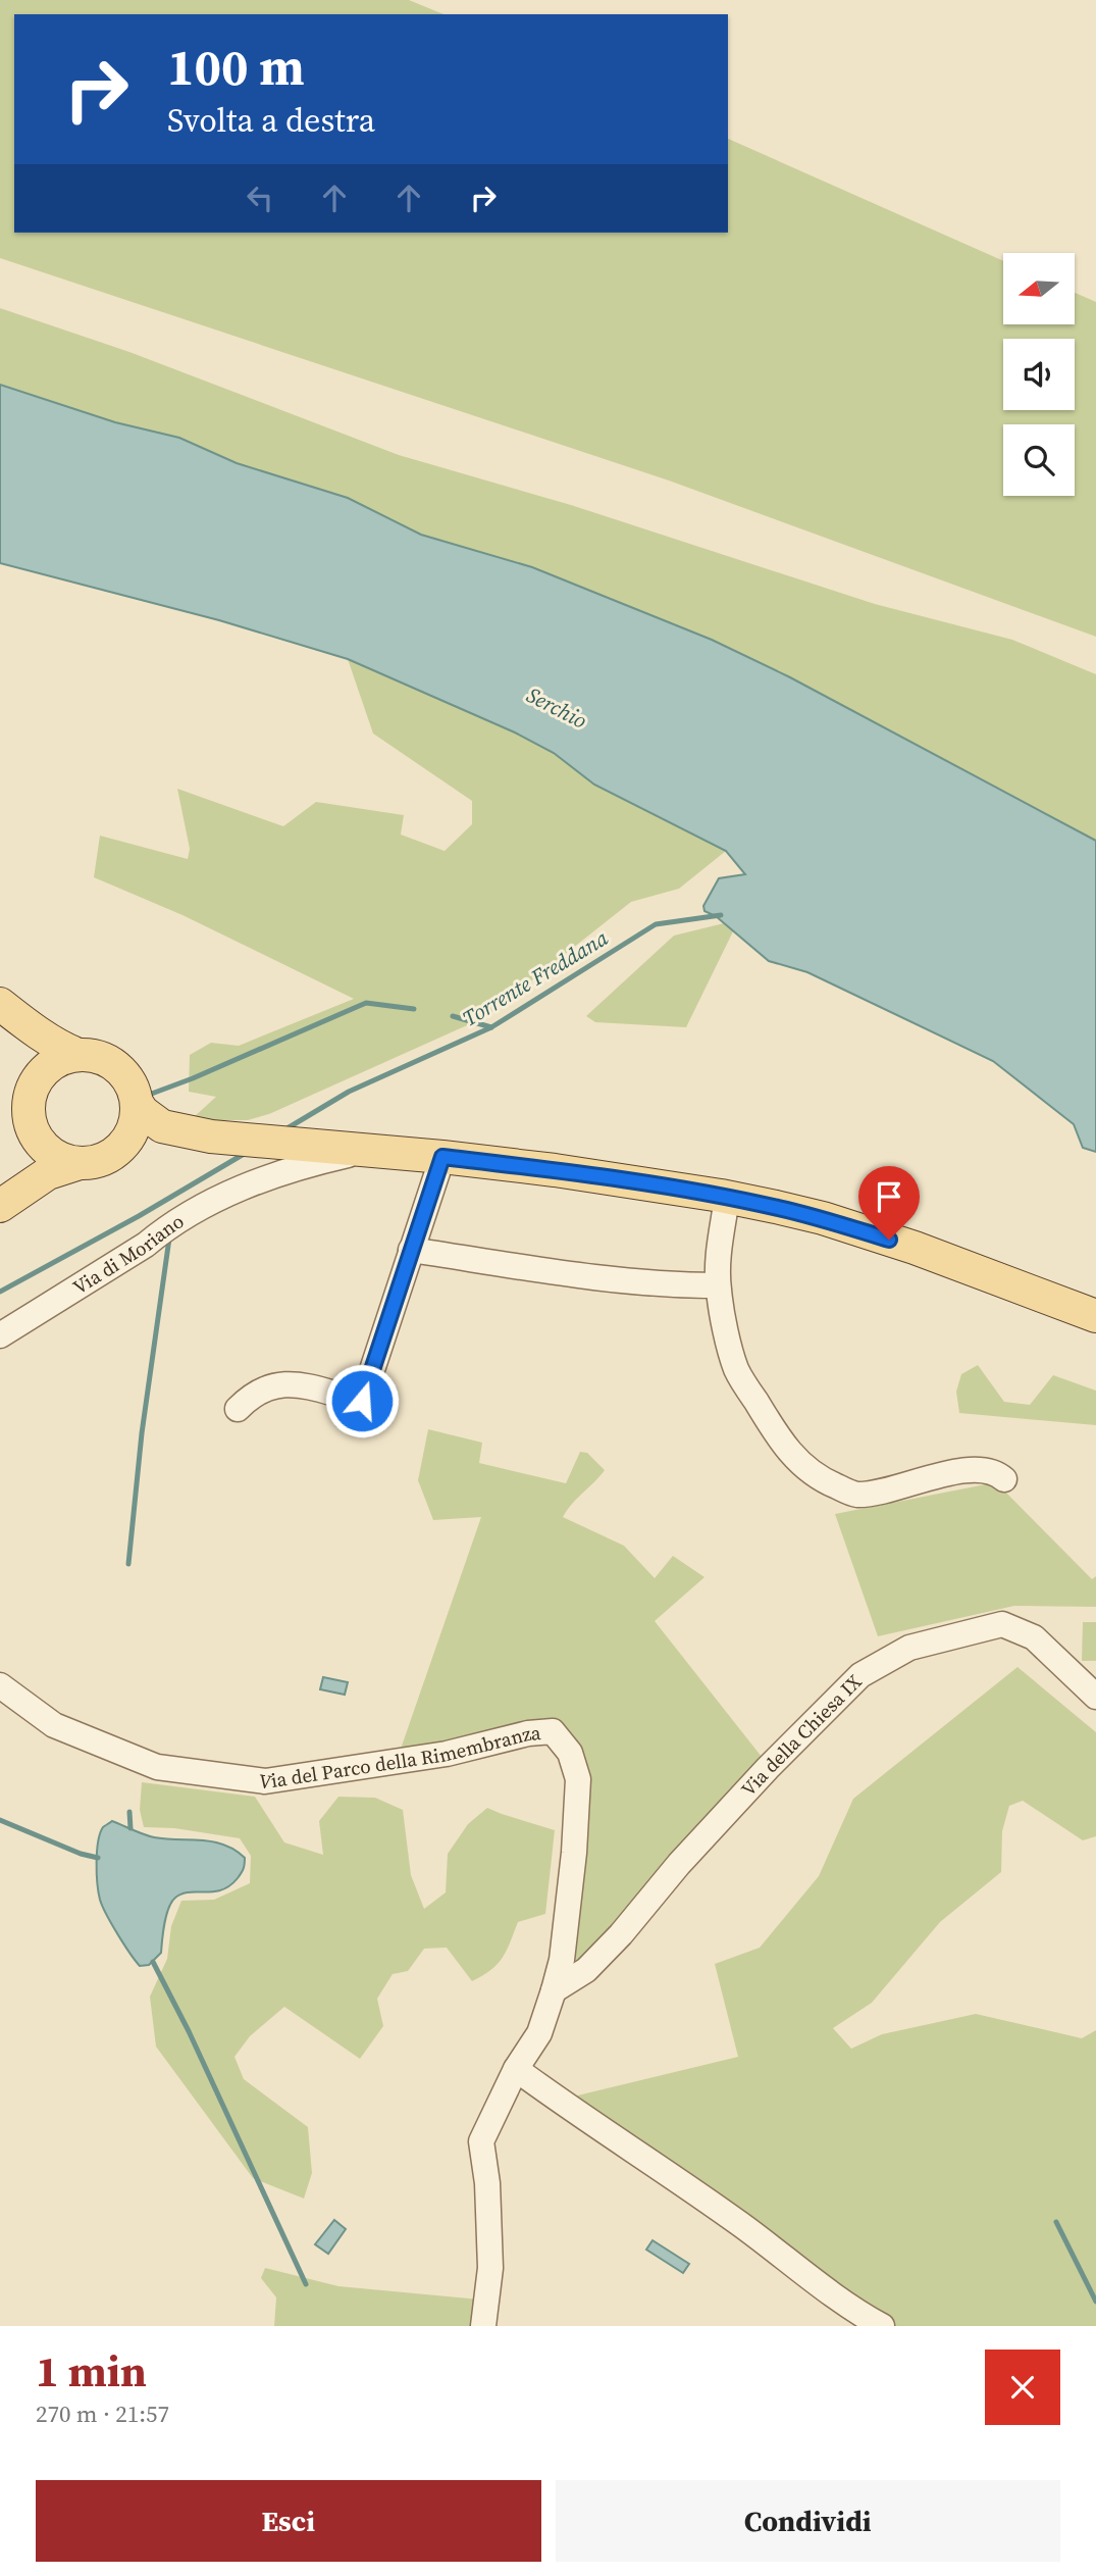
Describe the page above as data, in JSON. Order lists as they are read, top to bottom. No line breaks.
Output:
{"streets":{"street":["Via di Moriano","Via della Chiesa IX","Via del Parco della Rimembranza"]},"crossings":[["Via della Chiesa IX","Via del Parco della Rimembranza"]],"water":["Serchio","Torrente Freddana"],"north":"left","page":{"turn":["100 m","Svolta a destra"],"heading":["1 min","270 m · 21:57"],"buttons":["Esci","Condividi"]}}
